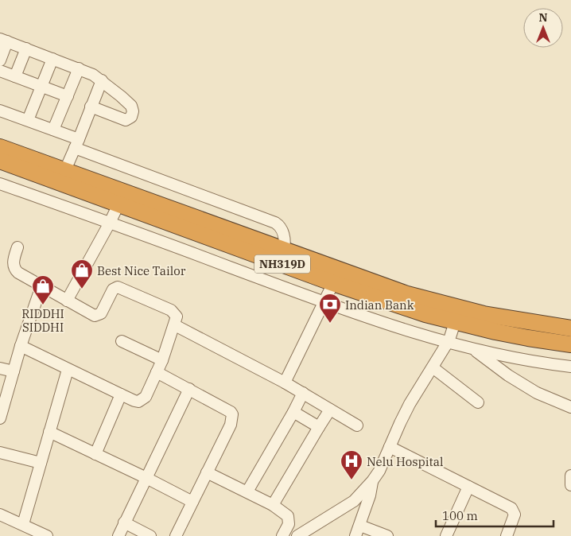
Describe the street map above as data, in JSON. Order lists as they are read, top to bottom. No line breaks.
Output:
{"streets":{"highway":["NH319D"]},"places":{"shop":["Best Nice Tailor","RIDDHI SIDDHI"],"bank":["Indian Bank"],"hospital":["Nelu Hospital"]},"scale_bar":"100 m","north":"top"}
